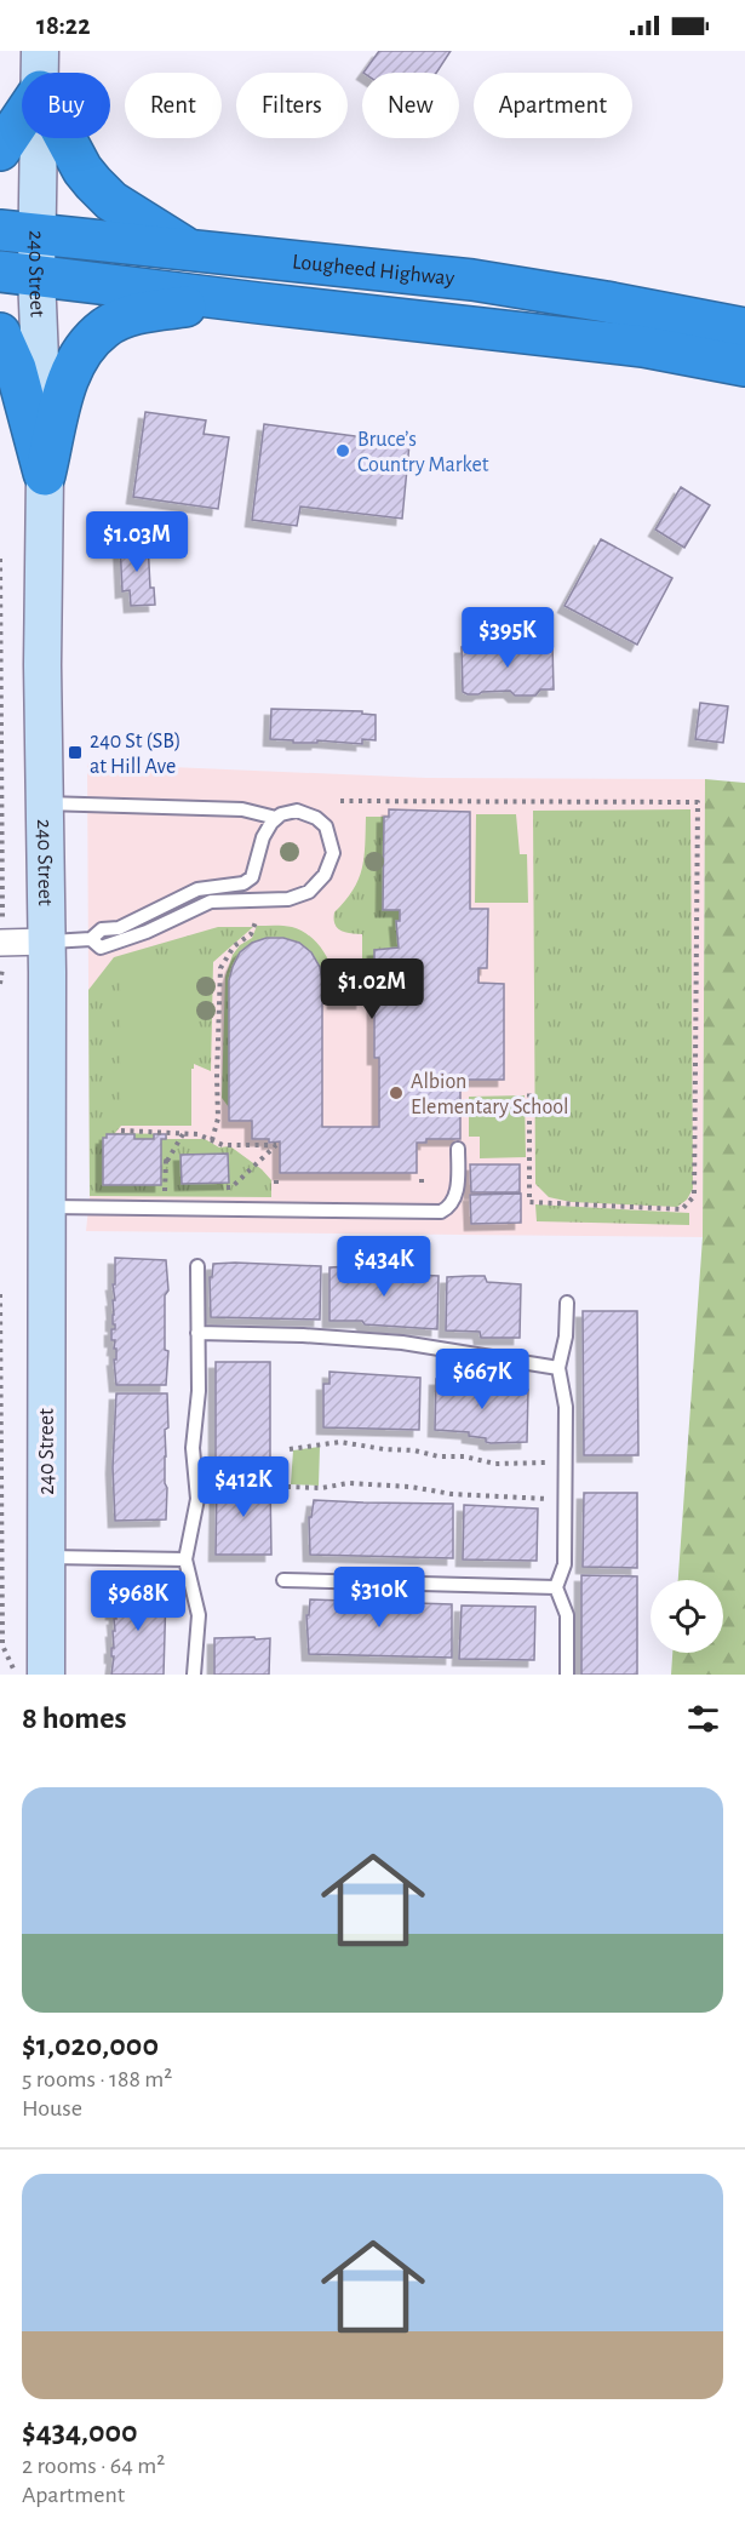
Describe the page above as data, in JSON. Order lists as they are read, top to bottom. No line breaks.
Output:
{"streets":{"highway":["Lougheed Highway"],"main road":["240 Street"]},"crossings":[["Lougheed Highway","240 Street"]],"places":{"other":["Bruce’s Country Market","Albion Elementary School"],"transit":["240 St (SB) at Hill Ave"]},"page":{"status":"18:22","chip":["Buy","Rent","Filters","New","Apartment"],"price":["$1.03M","$395K","$1.02M","$434K","$667K","$412K","$310K","$968K"],"heading":"8 homes","list":[{"name":"$1,020,000","note":"5 rooms · 188 m² · House"},{"name":"$434,000","note":"2 rooms · 64 m² · Apartment"}]}}
